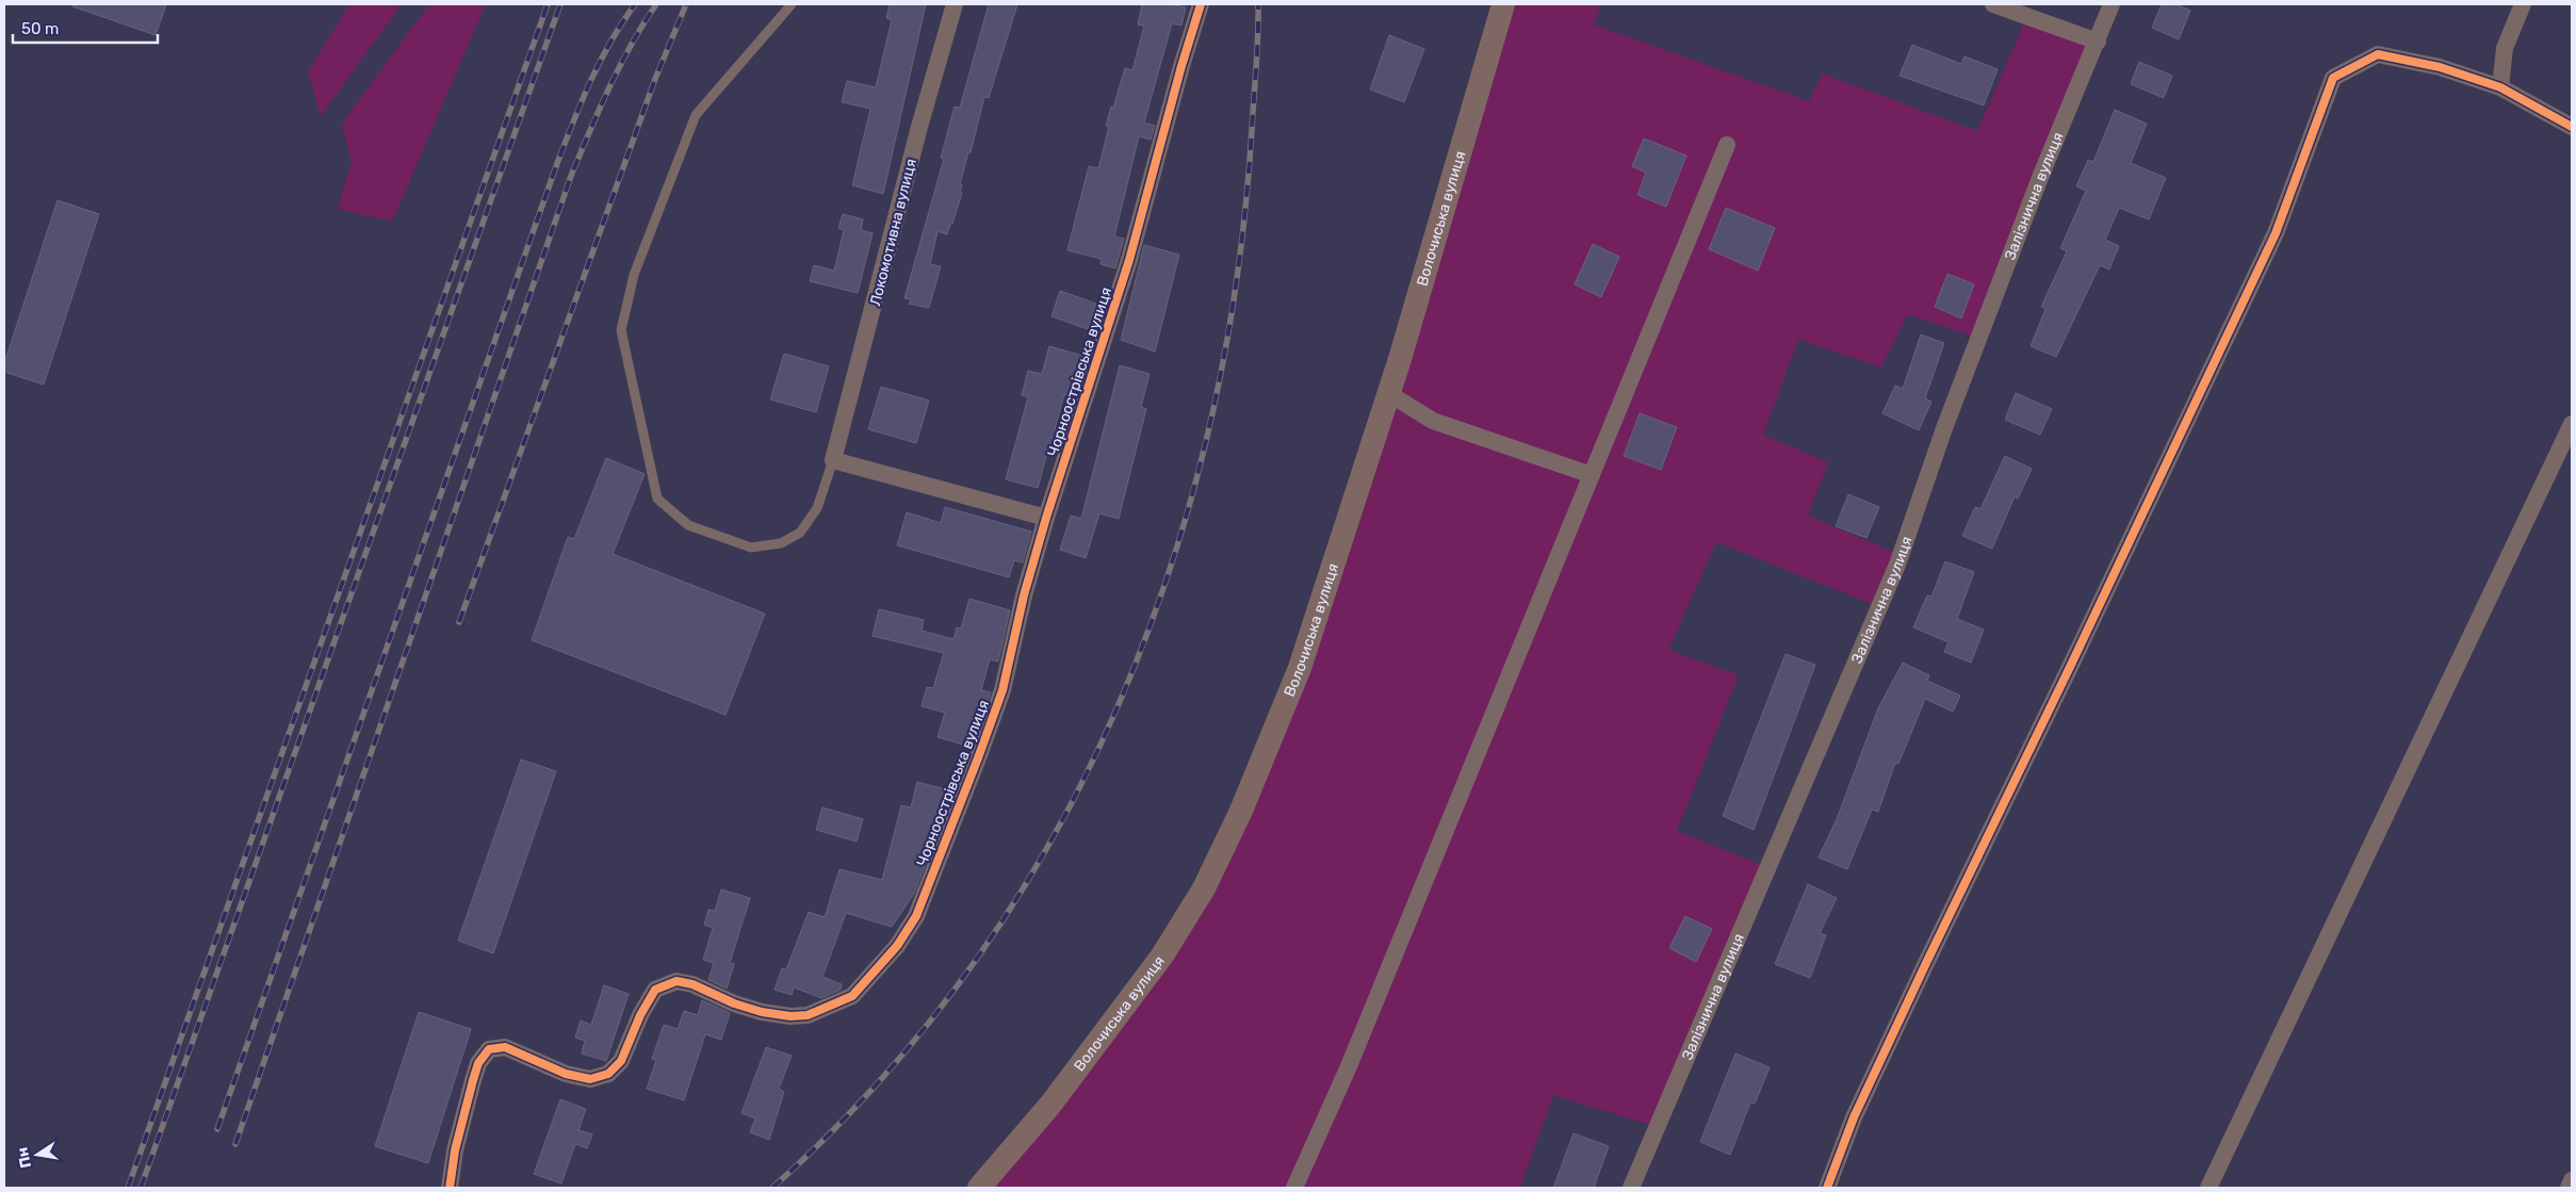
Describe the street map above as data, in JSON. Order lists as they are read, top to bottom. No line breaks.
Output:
{"streets":{"main road":["Волочиська вулиця"],"street":["Залізнична вулиця","Локомотивна вулиця","Чорноострівська вулиця"]},"scale_bar":"50 m","north":"left"}
